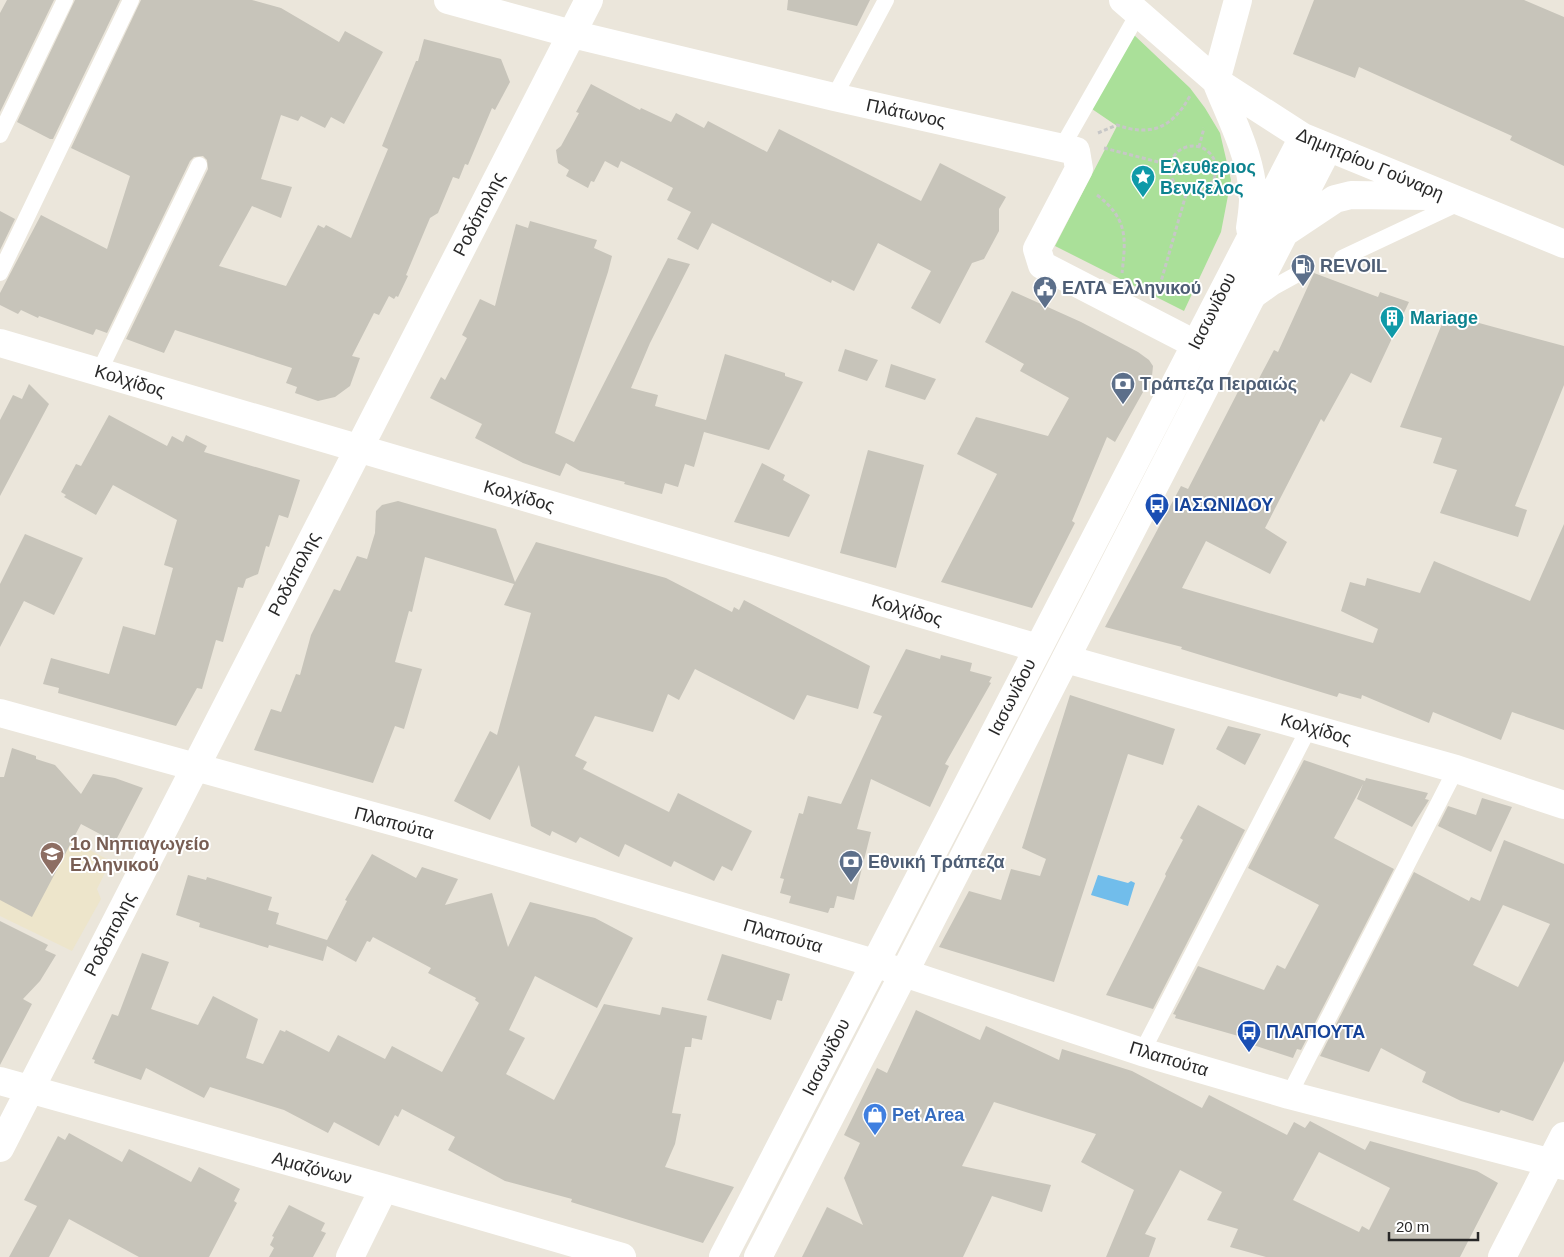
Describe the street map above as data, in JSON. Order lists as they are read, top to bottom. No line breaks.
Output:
{"streets":{"street":["Πλάτωνος","Δημητρίου Γούναρη","Ροδόπολης","Ιασωνίδου","Κολχίδος","Πλαπούτα","Αμαζόνων"]},"crossings":[["Πλάτωνος","Ροδόπολης"],["Δημητρίου Γούναρη","Ιασωνίδου"],["Ροδόπολης","Κολχίδος"],["Ροδόπολης","Πλαπούτα"],["Ροδόπολης","Αμαζόνων"],["Ιασωνίδου","Κολχίδος"],["Ιασωνίδου","Πλαπούτα"]],"places":{"place":["Ελευθεριος Βενιζελος"],"fuel station":["REVOIL"],"public building":["ΕΛΤΑ Ελληνικού"],"building":["Mariage"],"bank":["Τράπεζα Πειραιώς","Εθνική Τράπεζα"],"bus stop":["ΙΑΣΩΝΙΔΟΥ","ΠΛΑΠΟΥΤΑ"],"school or university":["1ο Νηπιαγωγείο Ελληνικού"],"shop":["Pet Area"]},"scale_bar":"20 m"}
